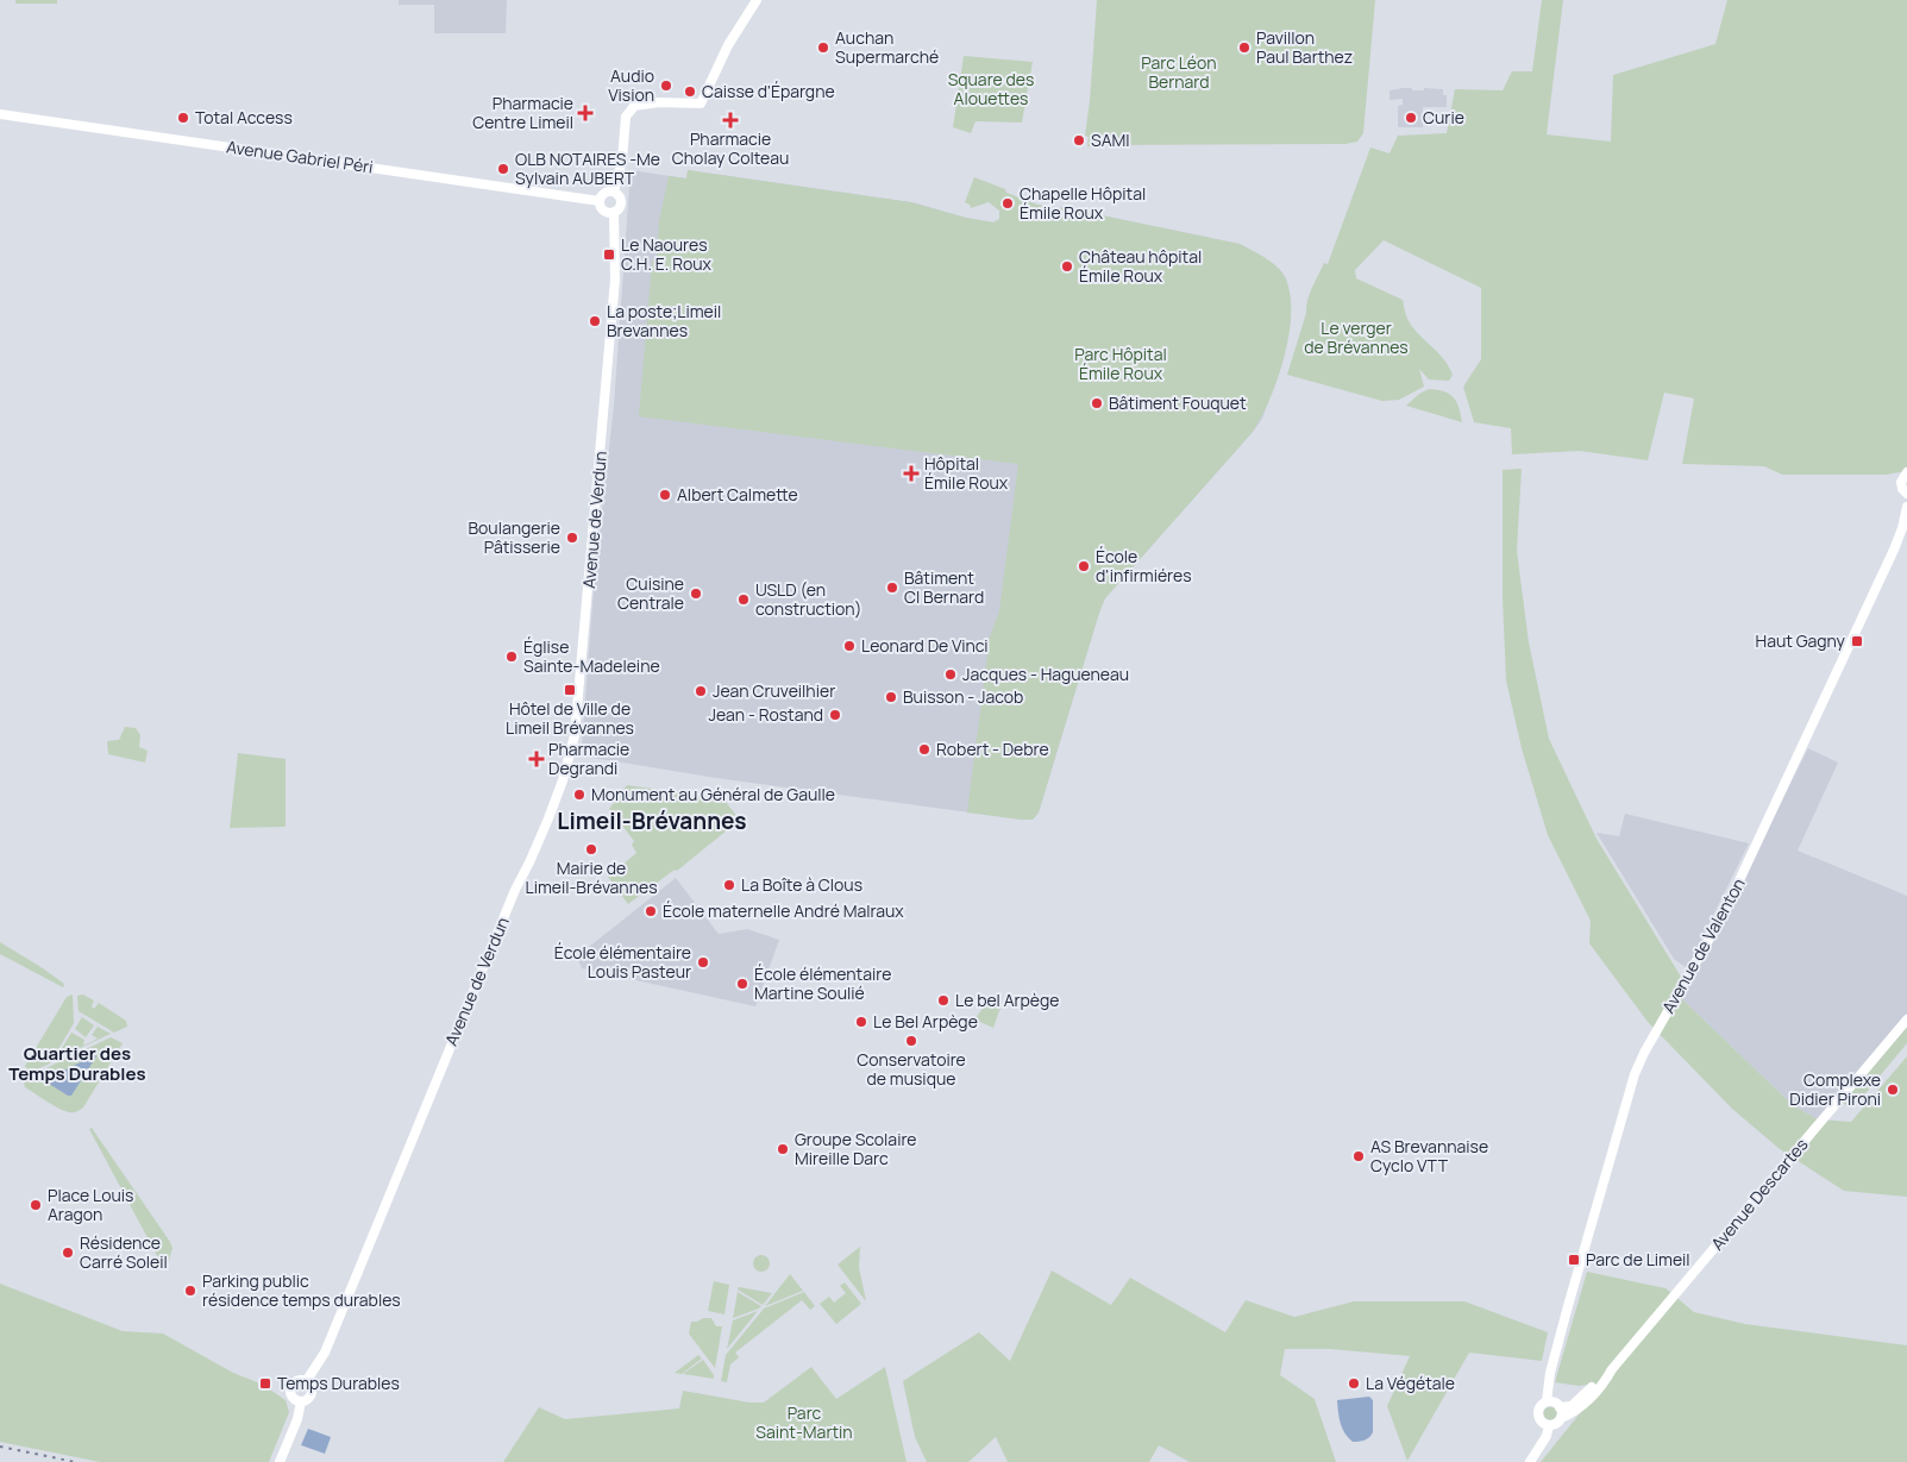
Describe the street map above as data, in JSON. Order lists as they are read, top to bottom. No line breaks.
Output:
{"streets":{"street":["Avenue Gabriel Péri","Avenue de Verdun","Avenue de Valenton","Avenue Descartes"]},"crossings":[["Avenue Gabriel Péri","Avenue de Verdun"],["Avenue de Valenton","Avenue Descartes"]],"districts":["Limeil-Brévannes","Quartier des Temps Durables"],"parks":["Parc Léon Bernard","Square des Alouettes","Le verger de Brévannes","Parc Hôpital Émile Roux","Parc Saint-Martin"],"places":{"other":["Auchan Supermarché","Pavillon Paul Barthez","Audio Vision","Caisse d'Épargne","Total Access","Curie","SAMI","OLB NOTAIRES -Me Sylvain AUBERT","Chapelle Hôpital Émile Roux","Château hôpital Émile Roux","La poste;Limeil Brevannes","Bâtiment Fouquet","Albert Calmette","Boulangerie Pâtisserie","École d'infirmiéres","Bâtiment Cl Bernard","Cuisine Centrale","USLD (en construction)","Leonard De Vinci","Église Sainte-Madeleine","Jacques - Hagueneau","Jean Cruveilhier","Buisson - Jacob","Jean - Rostand","Robert - Debre","Monument au Général de Gaulle","Mairie de Limeil-Brévannes","La Boîte à Clous","École maternelle André Malraux","École élémentaire Louis Pasteur","École élémentaire Martine Soulié","Le bel Arpège","Le Bel Arpège","Conservatoire de musique","Complexe Didier Pironi","Groupe Scolaire Mireille Darc","AS Brevannaise Cyclo VTT","Place Louis Aragon","Résidence Carré Soleil","Parking public résidence temps durables","La Végétale"],"health":["Pharmacie Centre Limeil","Pharmacie Cholay Colteau","Hôpital Émile Roux","Pharmacie Degrandi"],"transit":["Le Naoures C.H. E. Roux","Haut Gagny","Hôtel de Ville de Limeil Brévannes","Parc de Limeil","Temps Durables"]}}
